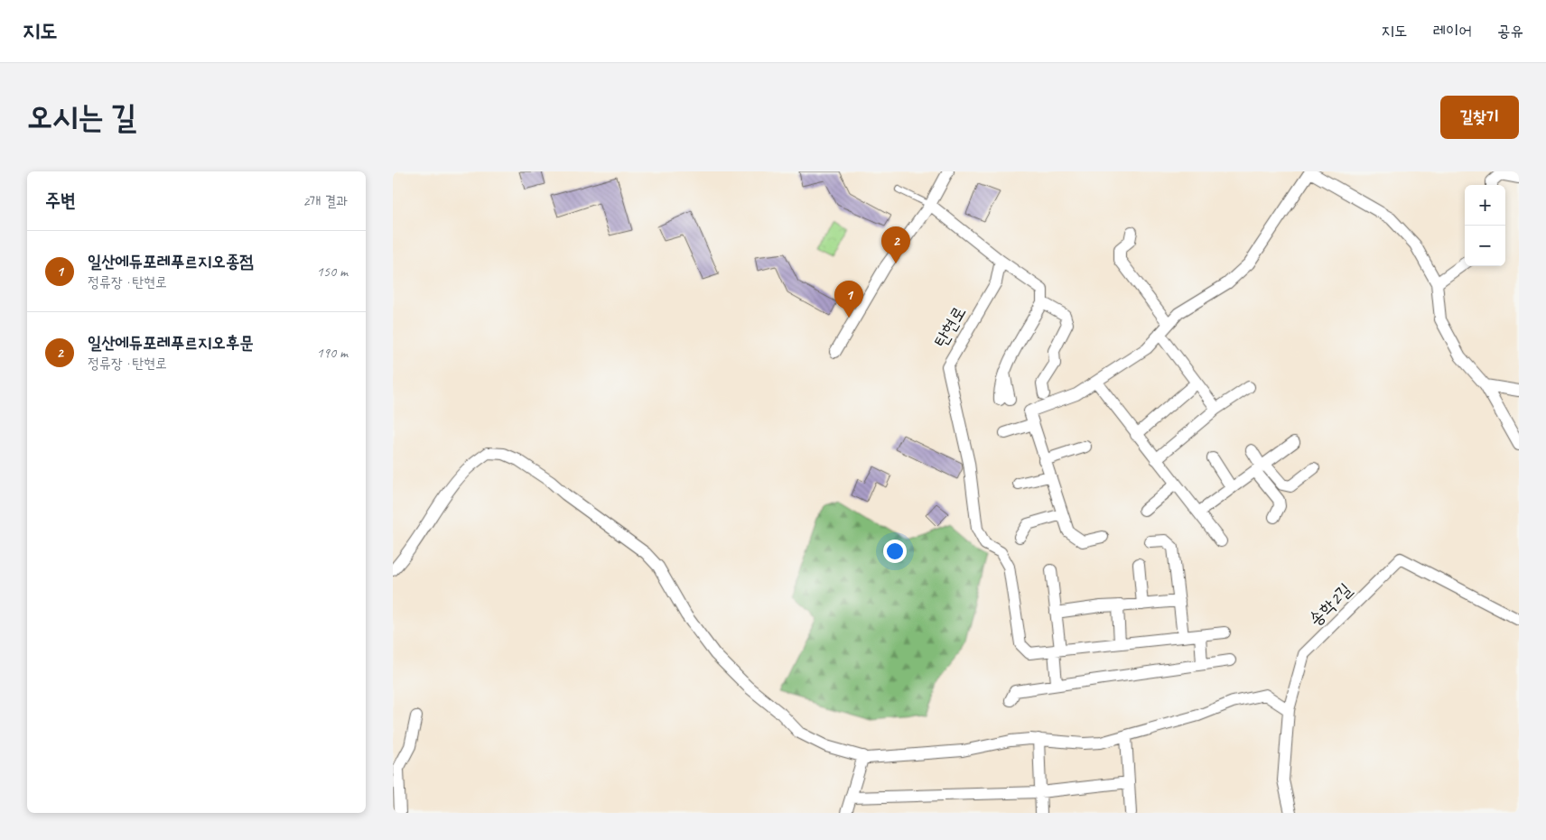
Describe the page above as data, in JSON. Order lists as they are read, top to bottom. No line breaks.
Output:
{"streets":{"street":["탄현로","송학2길"]},"page":{"header":"지도","nav":["지도","레이어","공유"],"buttons":"길찾기","title":"오시는 길","heading":["주변","2개 결과"],"map_buttons":["+","−"],"pins":["2","1"],"list":[{"mark":"1","name":"일산에듀포레푸르지오종점","note":"정류장 · 탄현로","value":"150 m"},{"mark":"2","name":"일산에듀포레푸르지오후문","note":"정류장 · 탄현로","value":"190 m"}]}}
